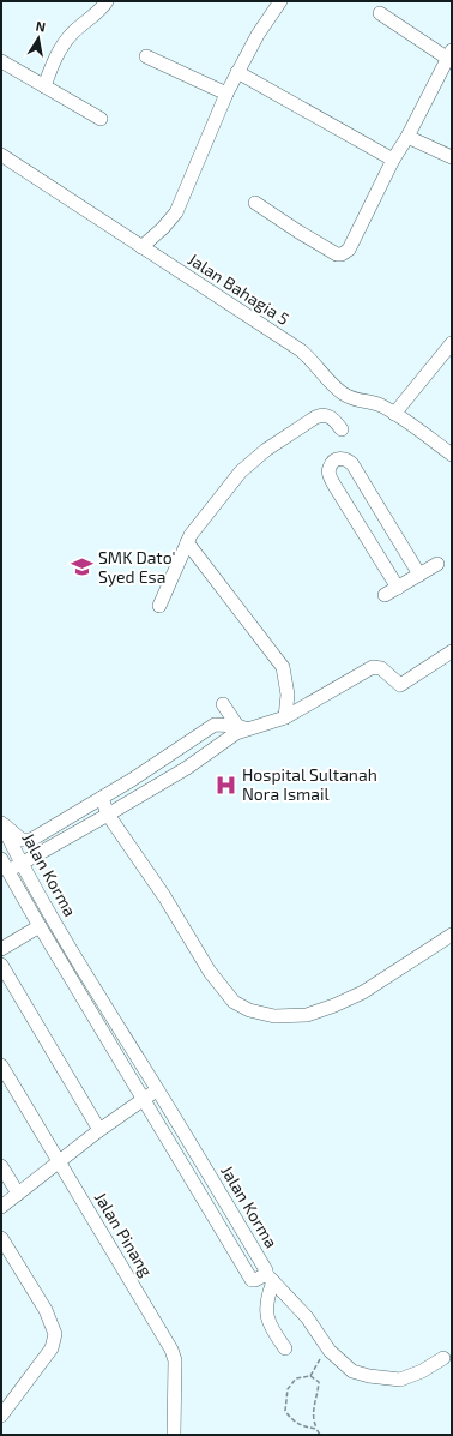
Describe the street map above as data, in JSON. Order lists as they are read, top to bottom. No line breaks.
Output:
{"streets":{"street":["Jalan Bahagia 5","Jalan Korma","Jalan Pinang"]},"places":{"school or university":["SMK Dato' Syed Esa"],"hospital":["Hospital Sultanah Nora Ismail"]},"north":"top"}
